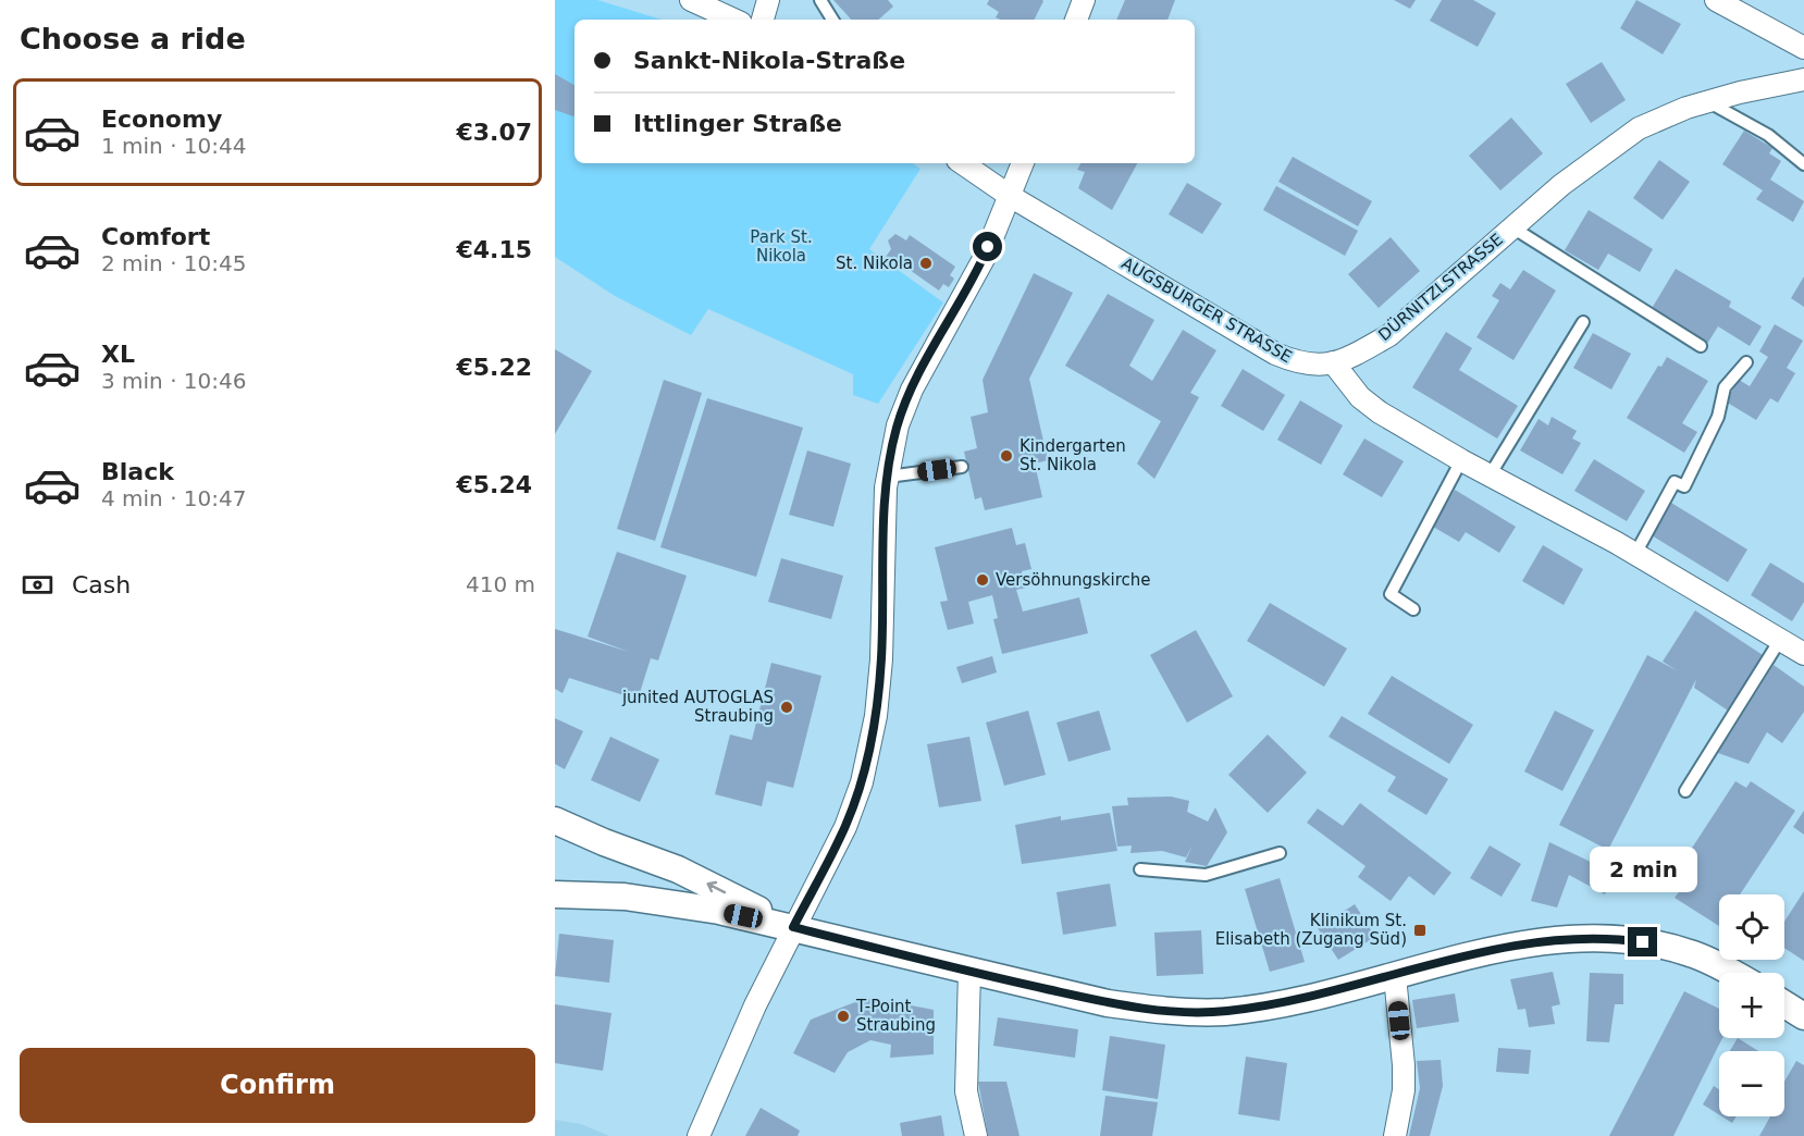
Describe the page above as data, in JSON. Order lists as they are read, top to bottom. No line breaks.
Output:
{"streets":{"street":["DÜRNITZLSTRASSE","AUGSBURGER STRASSE"]},"crossings":[["DÜRNITZLSTRASSE","AUGSBURGER STRASSE"]],"parks":["Park St. Nikola"],"places":{"other":["St. Nikola","Kindergarten St. Nikola","Versöhnungskirche","junited AUTOGLAS Straubing","T-Point Straubing"],"transit":["Klinikum St. Elisabeth (Zugang Süd)"]},"page":{"heading":"Choose a ride","banner":["Sankt-Nikola-Straße","Ittlinger Straße"],"list":[{"name":"Economy","note":"1 min · 10:44","value":"€3.07"},{"name":"Comfort","note":"2 min · 10:45","value":"€4.15"},{"name":"XL","note":"3 min · 10:46","value":"€5.22"},{"name":"Black","note":"4 min · 10:47","value":"€5.24"}],"pay":["Cash","410 m"],"bubble":"2 min","map_buttons":["+","−"],"buttons":"Confirm"}}
